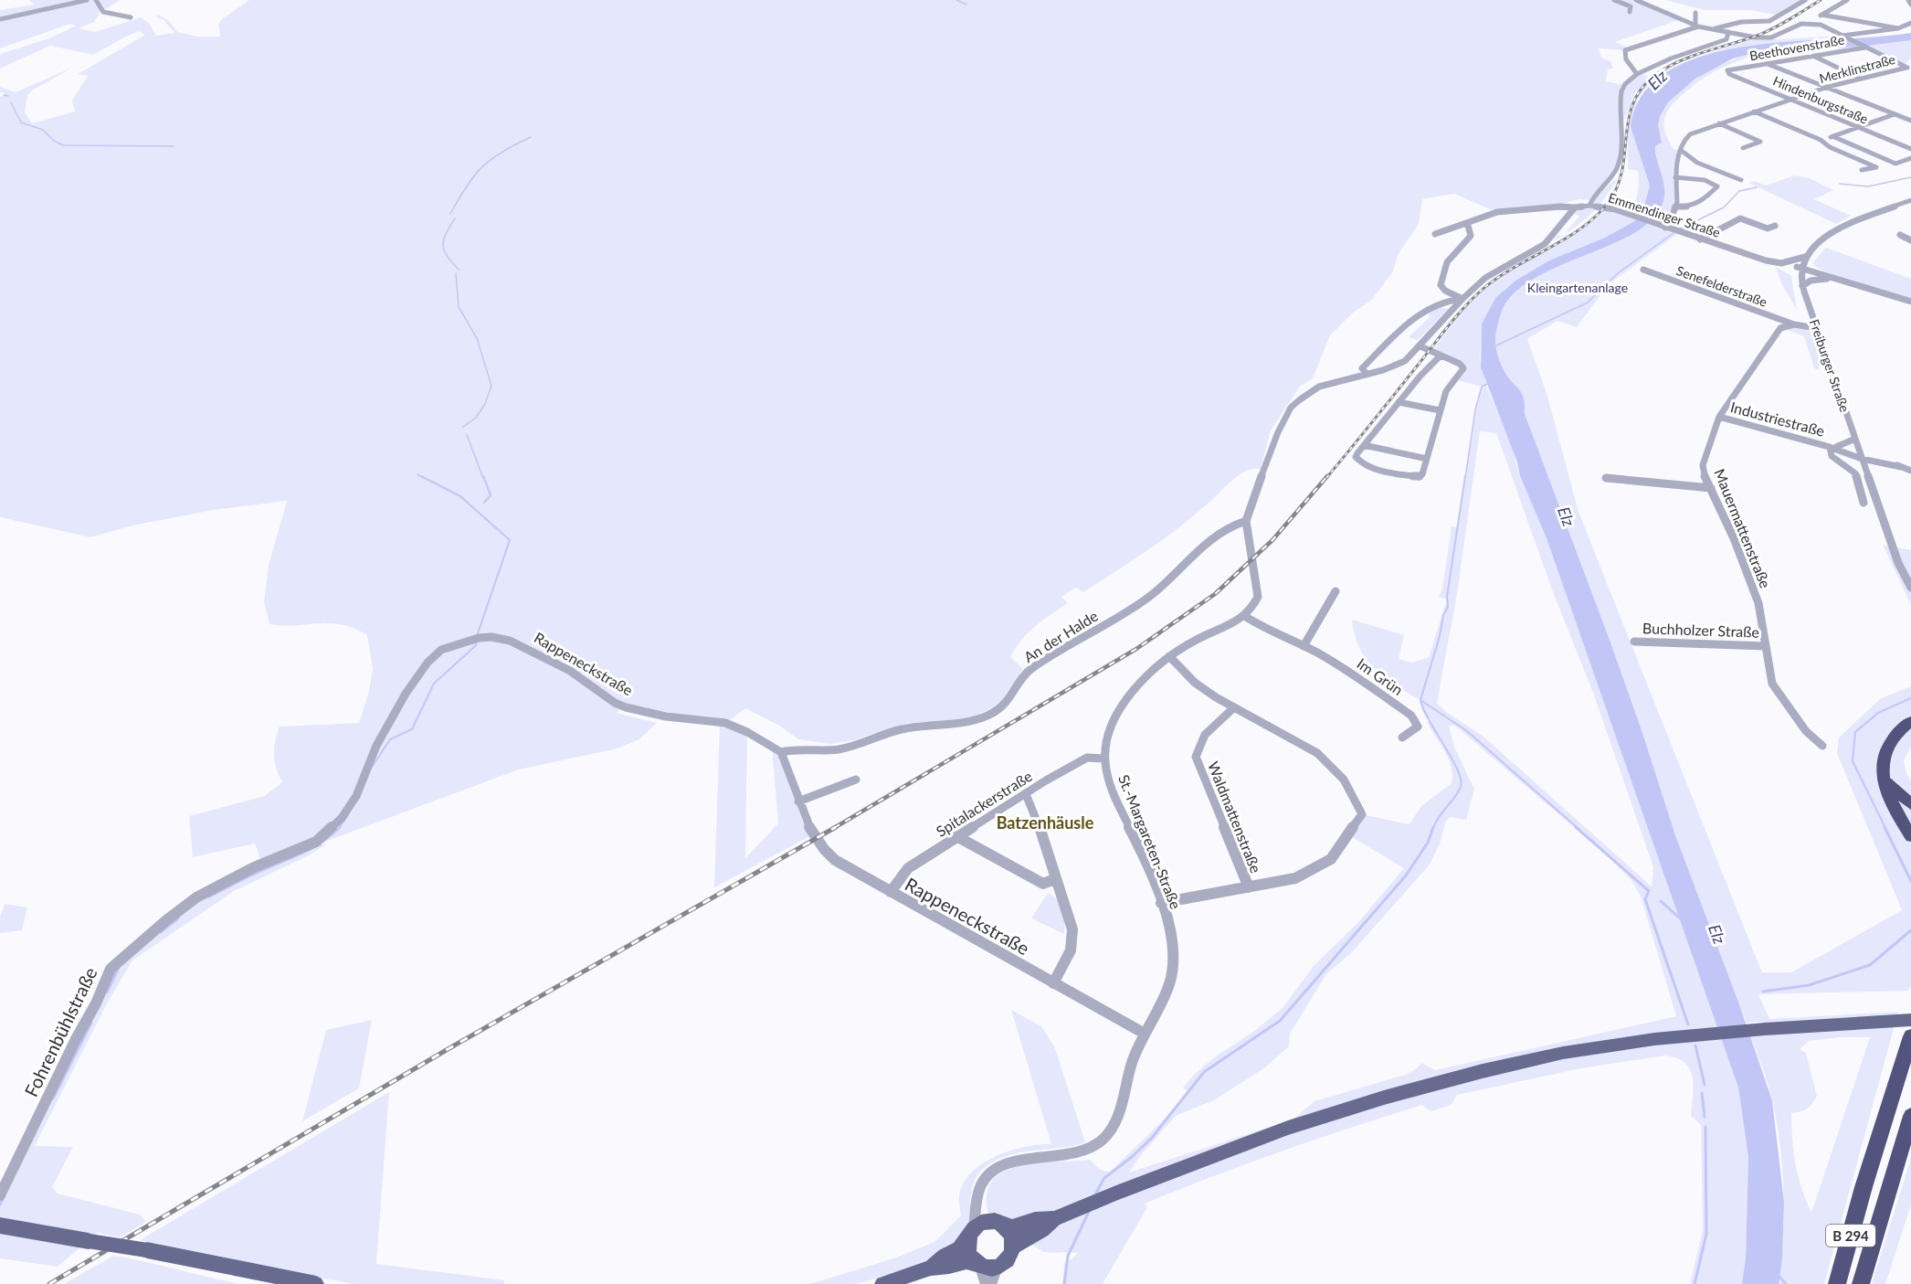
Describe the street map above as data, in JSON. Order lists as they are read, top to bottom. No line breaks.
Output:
{"streets":{"highway":["B 294"],"street":["Beethovenstraße","Merklinstraße","Hindenburgstraße","Emmendinger Straße","Senefelderstraße","Freiburger Straße","Industriestraße","Mauermattenstraße","Buchholzer Straße","An der Halde","Rappeneckstraße","Im Grün","Spitalackerstraße","Waldmattenstraße","St.-Margareten-Straße","Fohrenbühlstraße"]},"crossings":[["Beethovenstraße","Hindenburgstraße"],["Merklinstraße","Hindenburgstraße"],["Merklinstraße","Emmendinger Straße"],["Emmendinger Straße","Freiburger Straße"],["Senefelderstraße","Mauermattenstraße"],["Freiburger Straße","Industriestraße"],["Industriestraße","Mauermattenstraße"],["Mauermattenstraße","Buchholzer Straße"],["An der Halde","Rappeneckstraße"],["Rappeneckstraße","Spitalackerstraße"],["Rappeneckstraße","St.-Margareten-Straße"],["Rappeneckstraße","Fohrenbühlstraße"],["Im Grün","St.-Margareten-Straße"],["Spitalackerstraße","St.-Margareten-Straße"],["Waldmattenstraße","St.-Margareten-Straße"]],"districts":["Batzenhäusle"],"water":["Elz"],"parks":["Kleingartenanlage"]}
